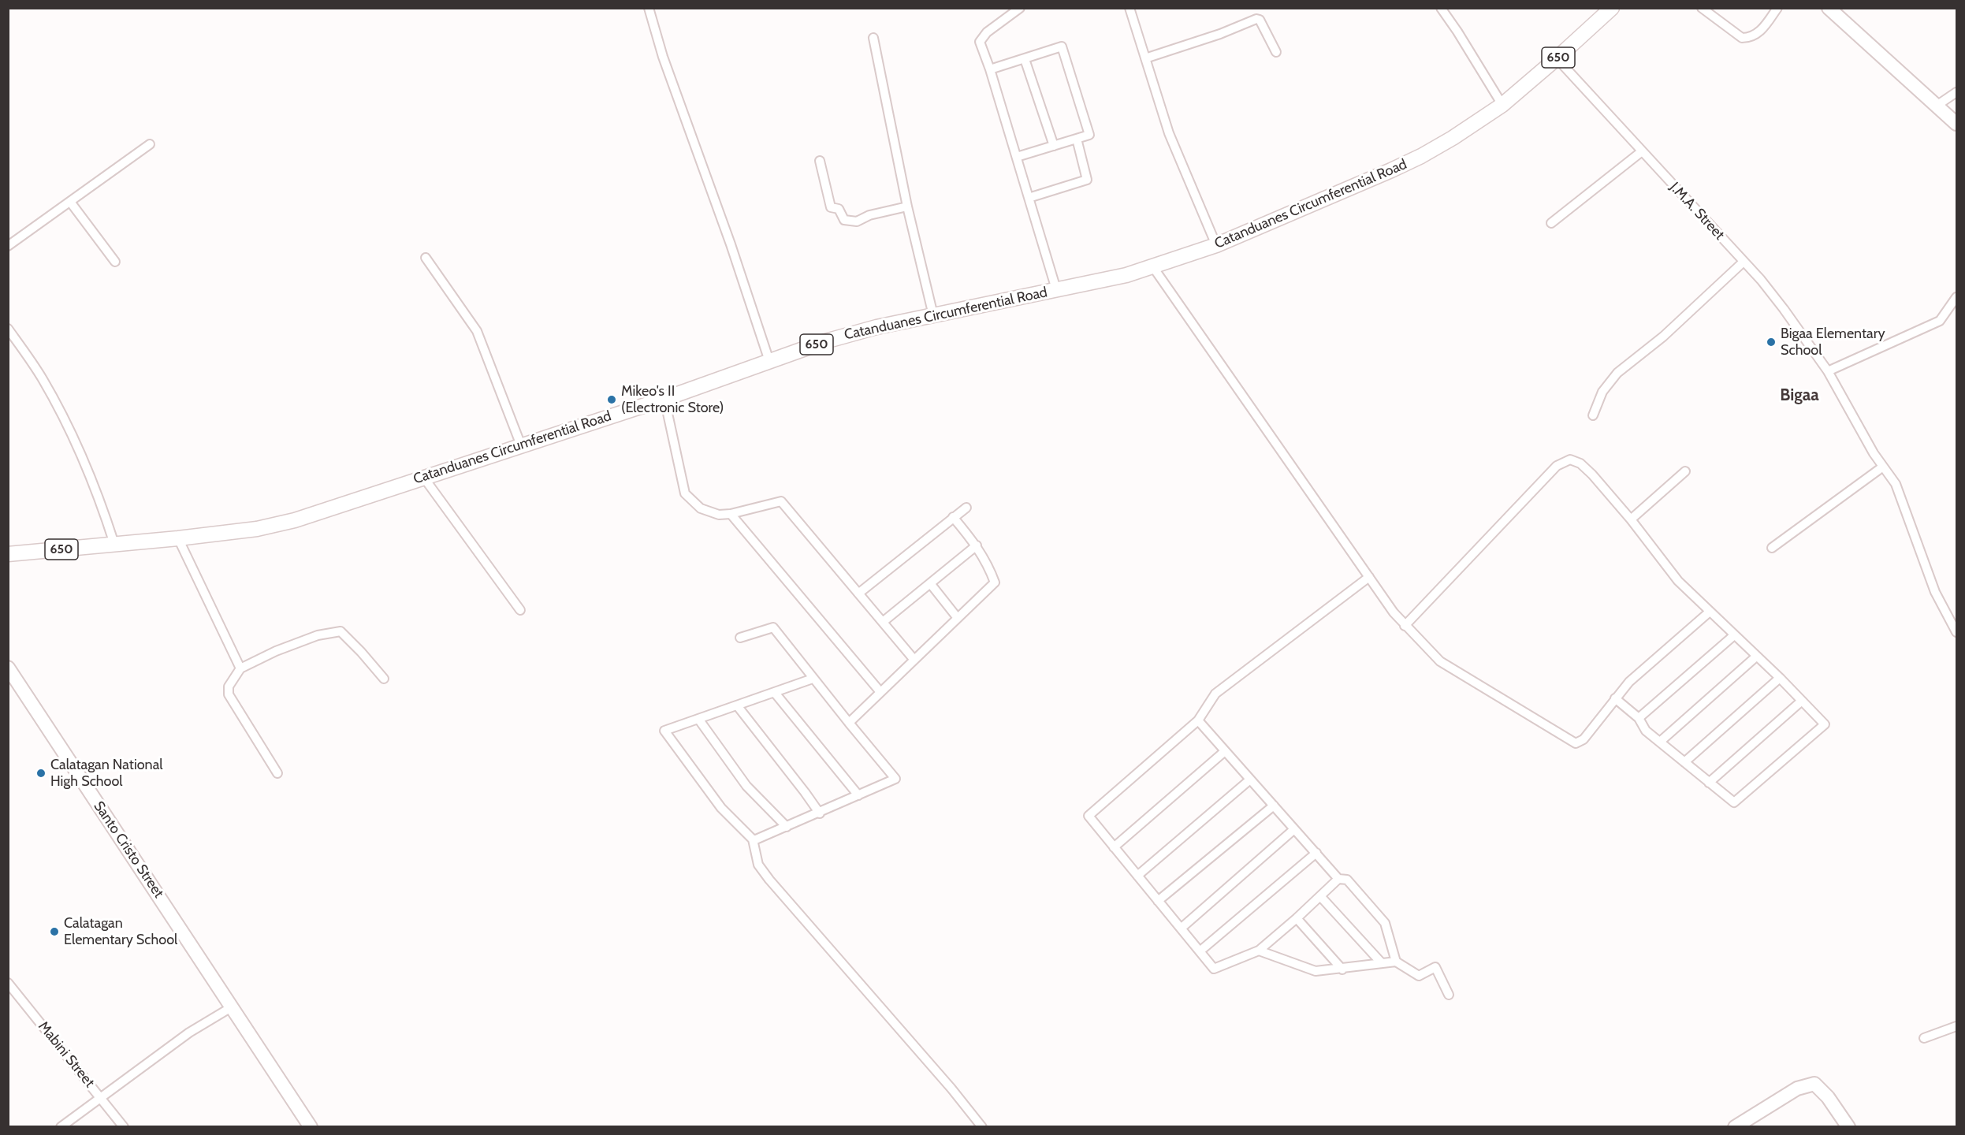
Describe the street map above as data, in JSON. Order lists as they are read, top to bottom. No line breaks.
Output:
{"streets":{"main road":["650","Catanduanes Circumferential Road"],"street":["J.M.A. Street","Santo Cristo Street","Mabini Street"]},"crossings":[["Catanduanes Circumferential Road","J.M.A. Street"]],"districts":["Bigaa"],"places":["Bigaa Elementary School","Mikeo's II (Electronic Store)","Calatagan National High School","Calatagan Elementary School"]}
